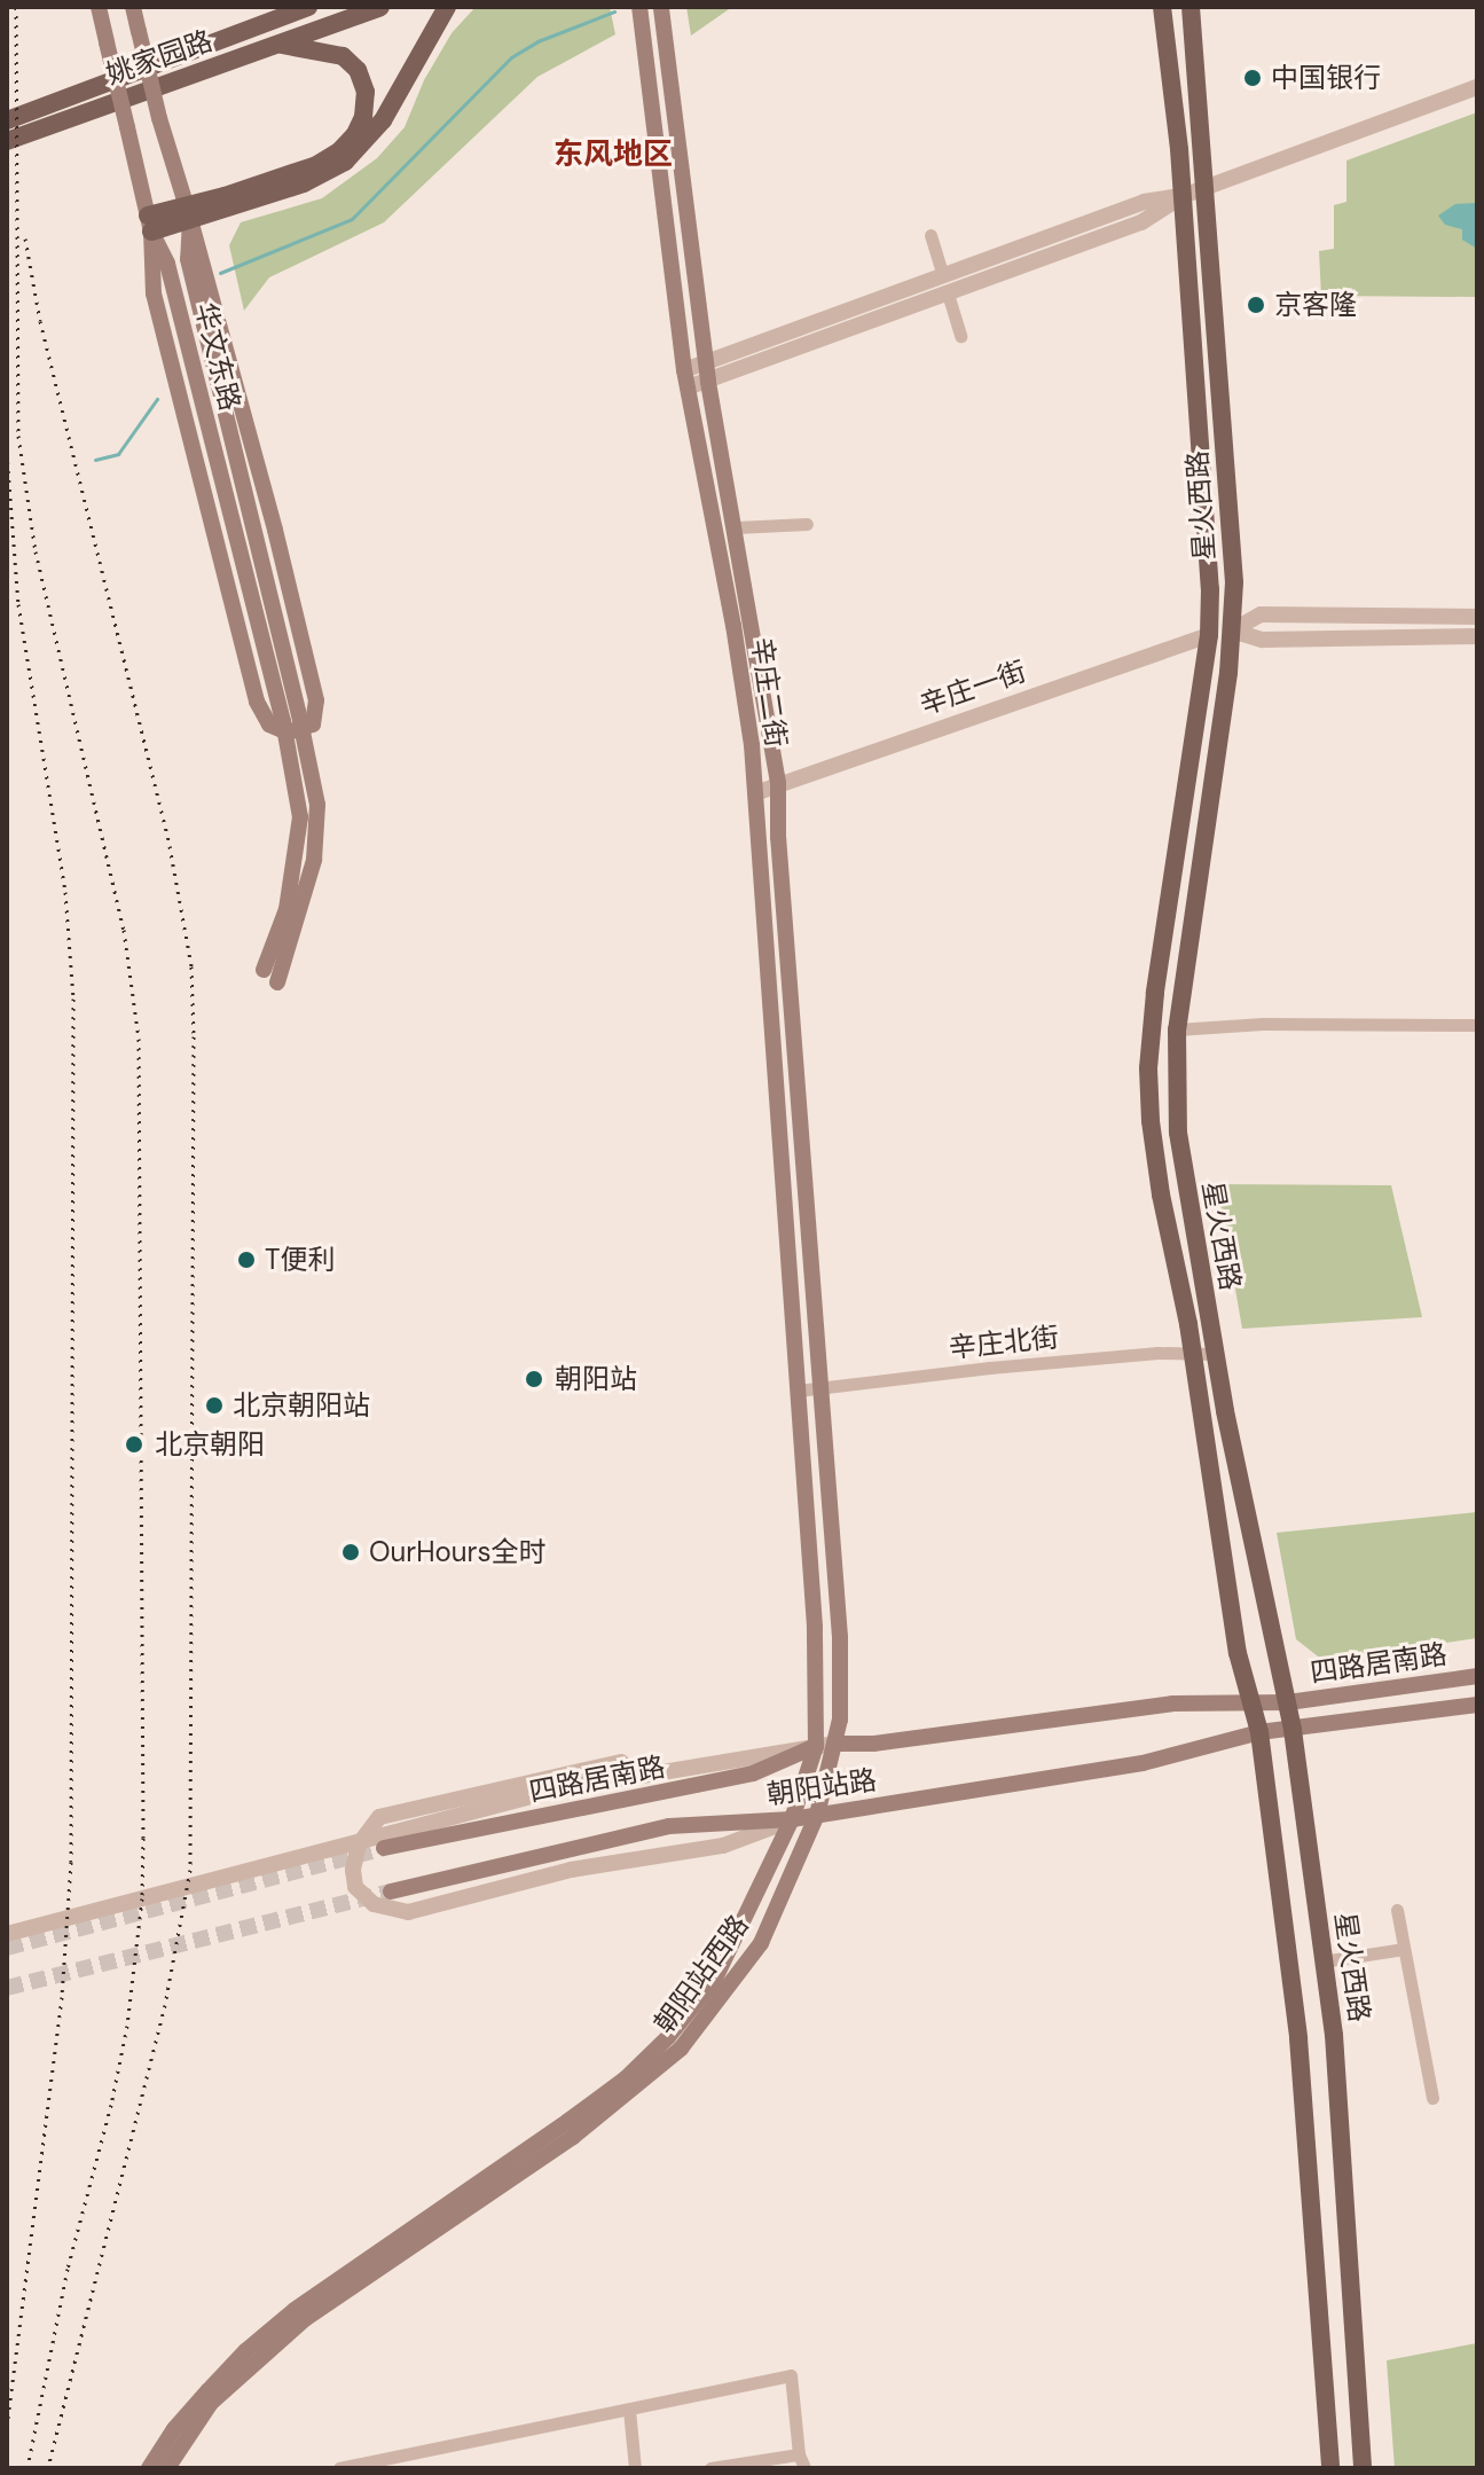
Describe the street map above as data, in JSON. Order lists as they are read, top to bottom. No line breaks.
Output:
{"streets":{"main road":["姚家园路","华文东路","星火西路","辛庄二街","四路居南路","朝阳站路","朝阳站西路"],"street":["辛庄一街","辛庄北街"]},"crossings":[["星火西路","辛庄一街"],["星火西路","辛庄北街"],["星火西路","四路居南路"],["星火西路","朝阳站路"],["辛庄一街","辛庄二街"],["辛庄二街","辛庄北街"],["辛庄二街","朝阳站西路"],["辛庄北街","朝阳站西路"],["四路居南路","朝阳站路"],["四路居南路","朝阳站西路"],["朝阳站路","朝阳站西路"]],"districts":["东风地区"],"places":["中国银行","京客隆","T便利","朝阳站","北京朝阳站","北京朝阳","OurHours全时"]}
